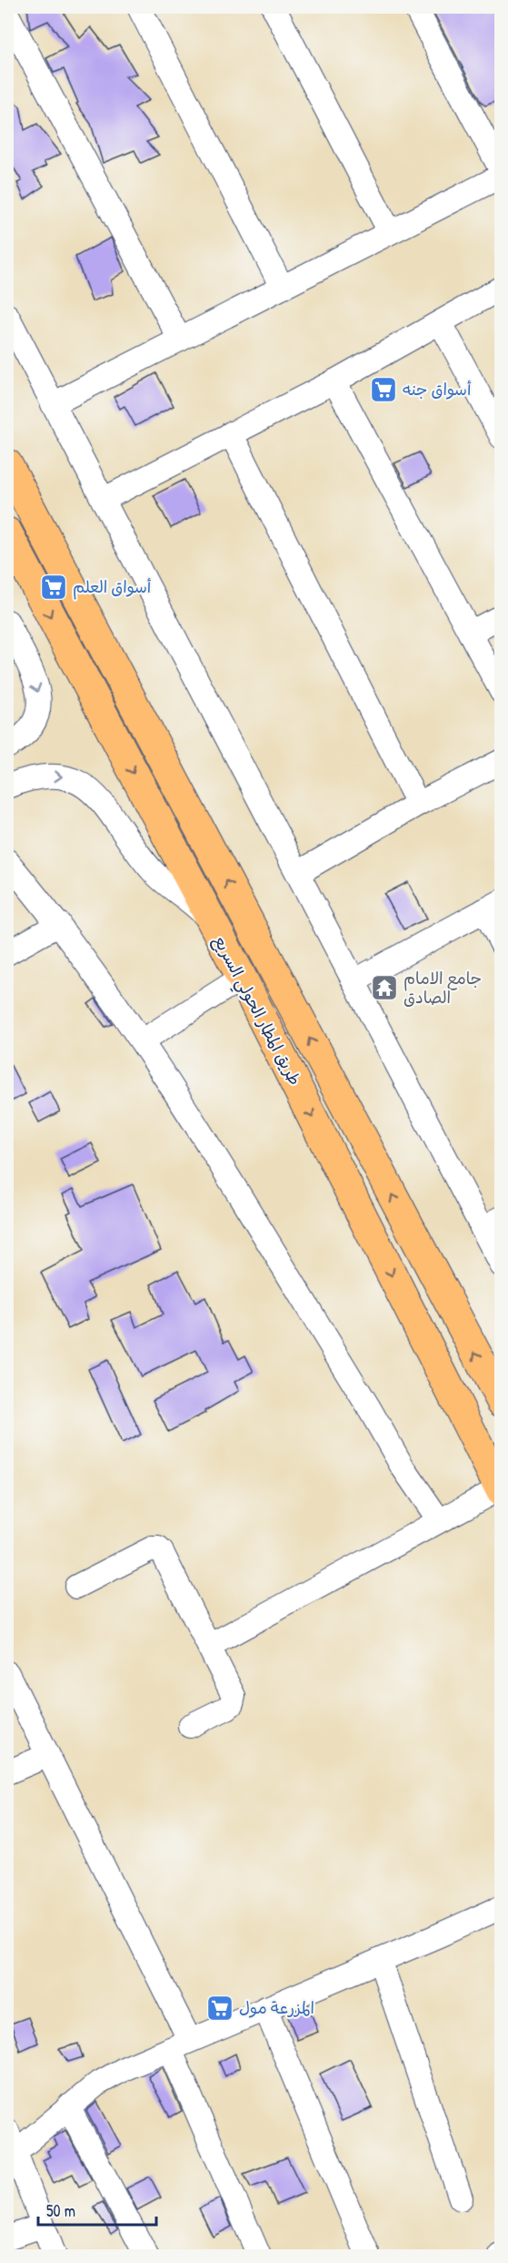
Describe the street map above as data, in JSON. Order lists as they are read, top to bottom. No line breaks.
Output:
{"streets":{"highway":["طريق المطار الحولي السريع"]},"places":{"supermarket":["أسواق جنه","أسواق العلم","المزرعة مول"],"temple":["جامع الامام الصادق"]},"scale_bar":"50 m"}
